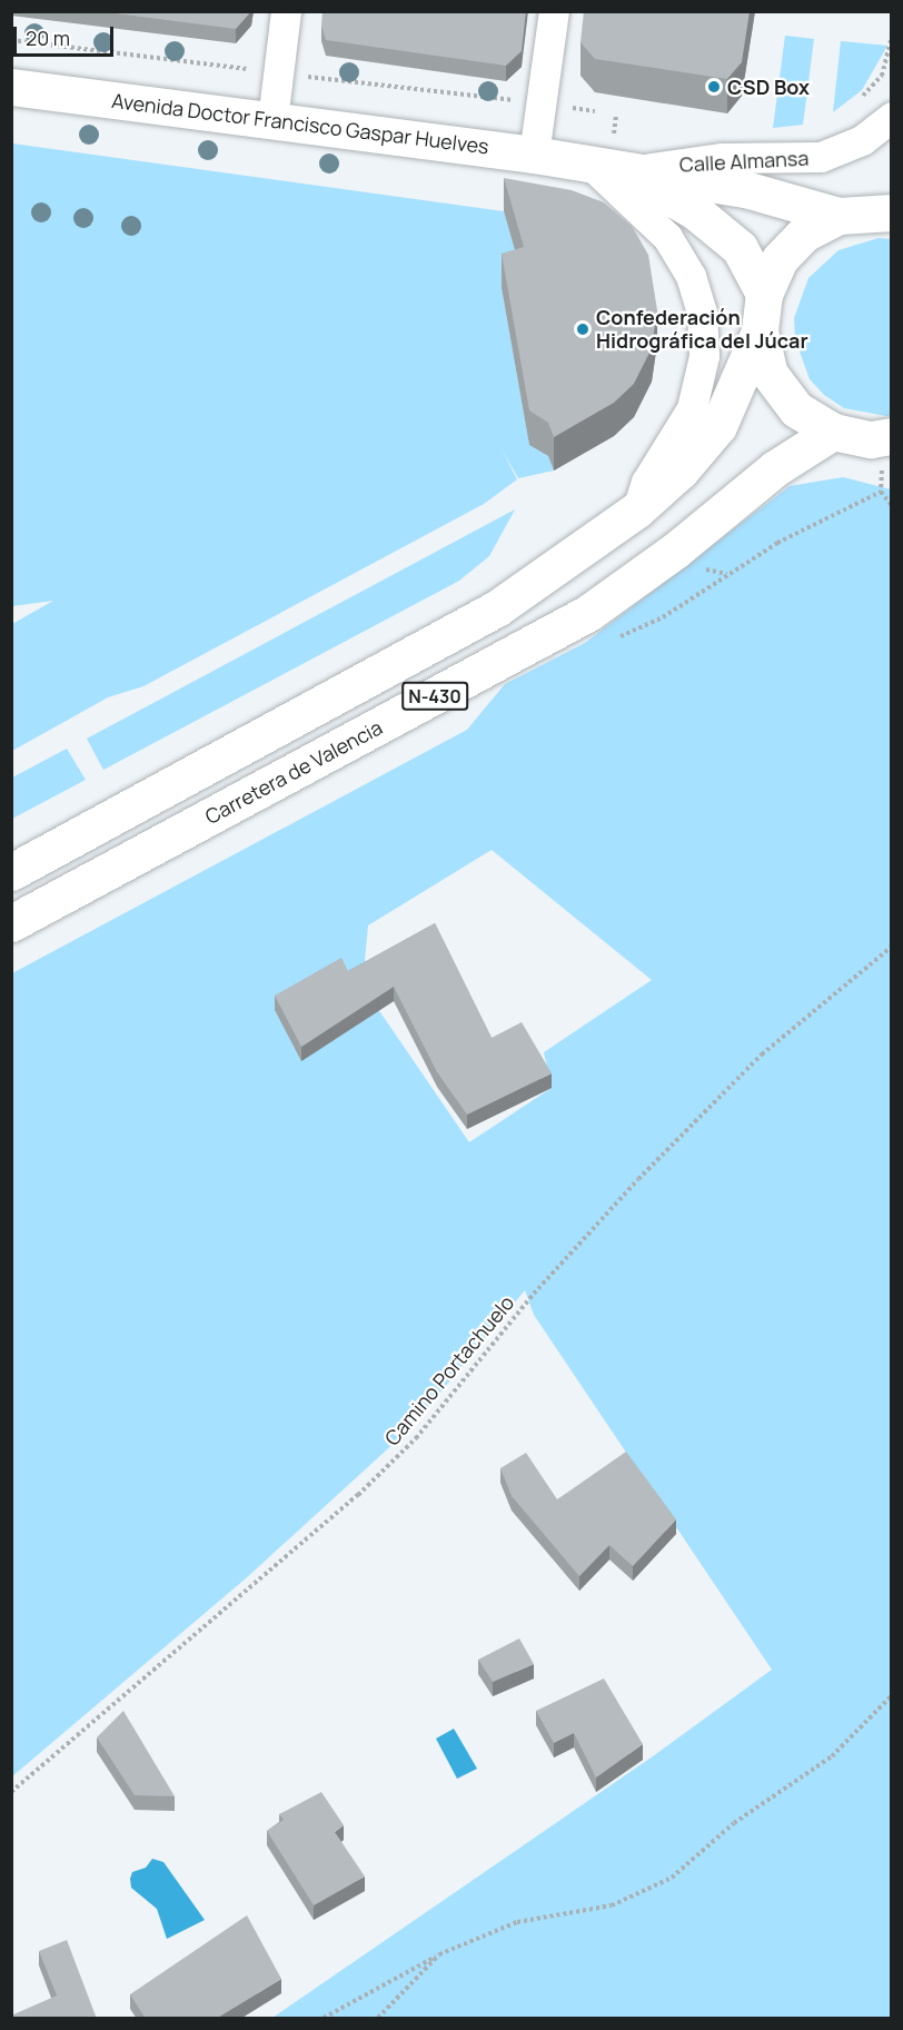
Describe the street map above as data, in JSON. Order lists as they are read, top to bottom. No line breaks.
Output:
{"streets":{"main road":["Avenida Doctor Francisco Gaspar Huelves","N-430","Carretera de Valencia"],"street":["Calle Almansa"],"path":["Camino Portachuelo"]},"crossings":[["Avenida Doctor Francisco Gaspar Huelves","Calle Almansa"]],"places":["CSD Box","Confederación Hidrográfica del Júcar"],"scale_bar":"20 m"}
